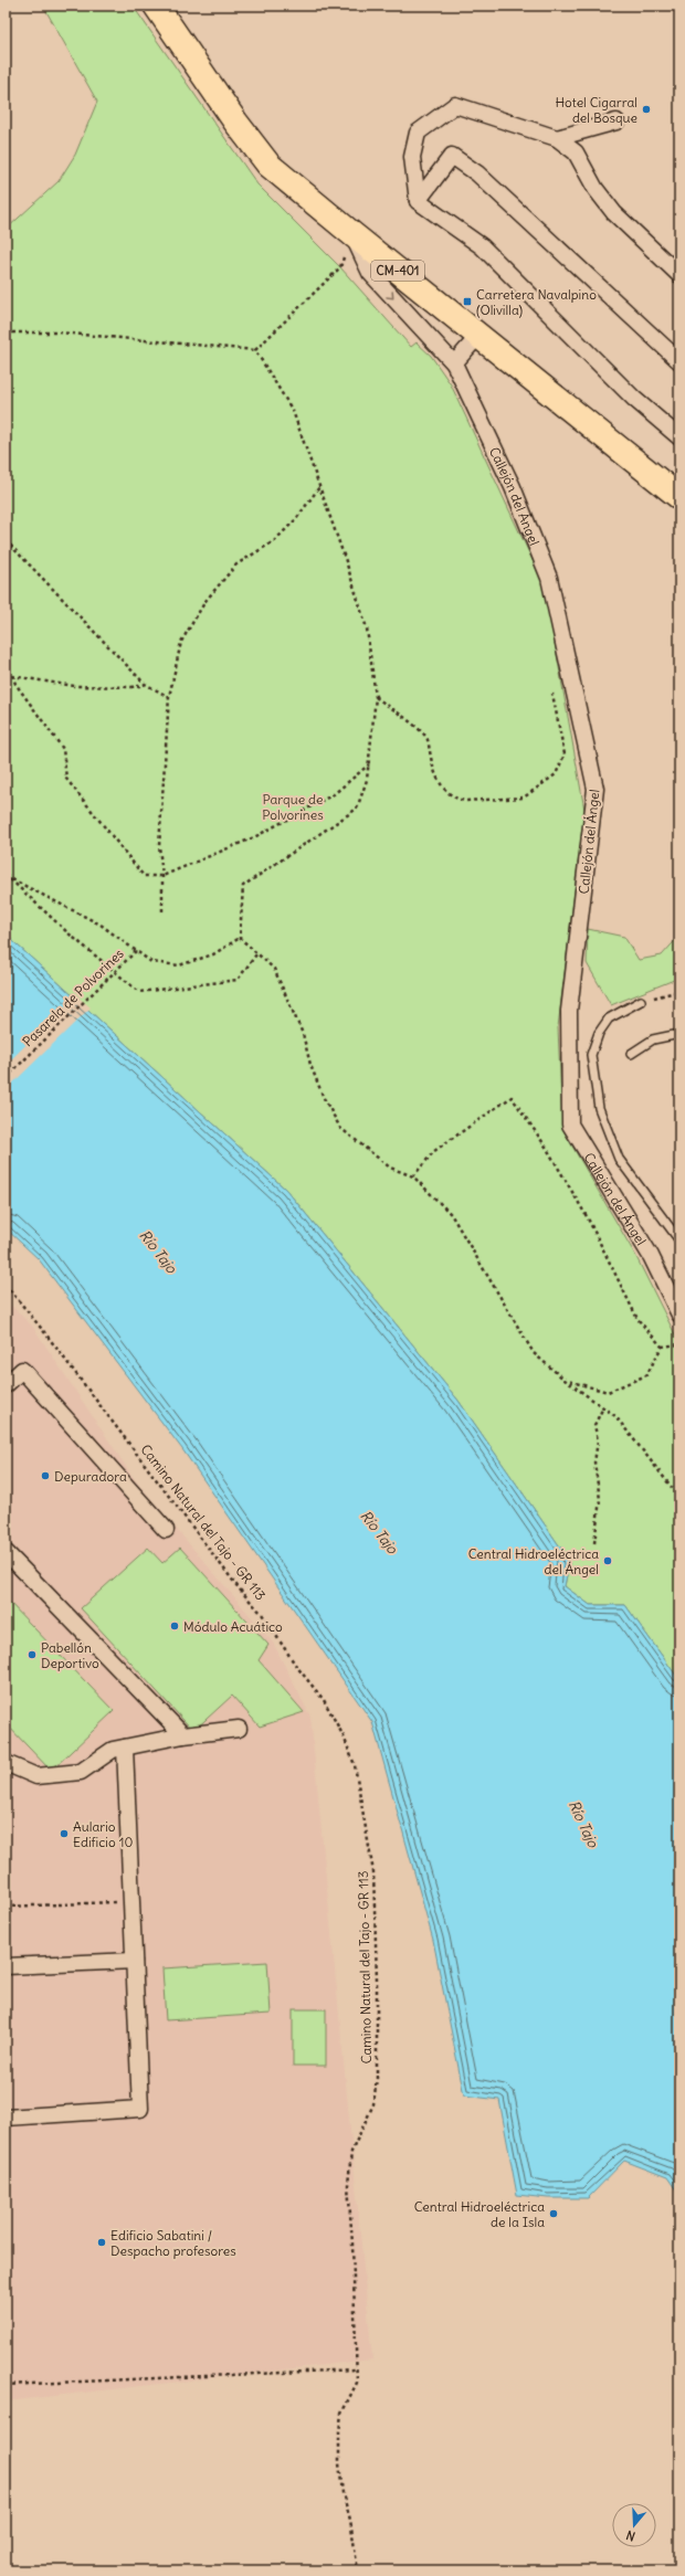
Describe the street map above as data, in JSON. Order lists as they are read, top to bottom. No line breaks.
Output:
{"streets":{"main road":["CM-401"],"street":["Callejón del Ángel"],"path":["Pasarela de Polvorines","Camino Natural del Tajo - GR 113"]},"crossings":[["CM-401","Callejón del Ángel"]],"water":["Río Tajo"],"parks":["Parque de Polvorines"],"places":{"other":["Hotel Cigarral del Bosque","Depuradora","Central Hidroeléctrica del Ángel","Módulo Acuático","Pabellón Deportivo","Aulario Edificio 10","Central Hidroeléctrica de la Isla","Edificio Sabatini / Despacho profesores"],"transit":["Carretera Navalpino (Olivilla)"]},"north":"bottom"}
